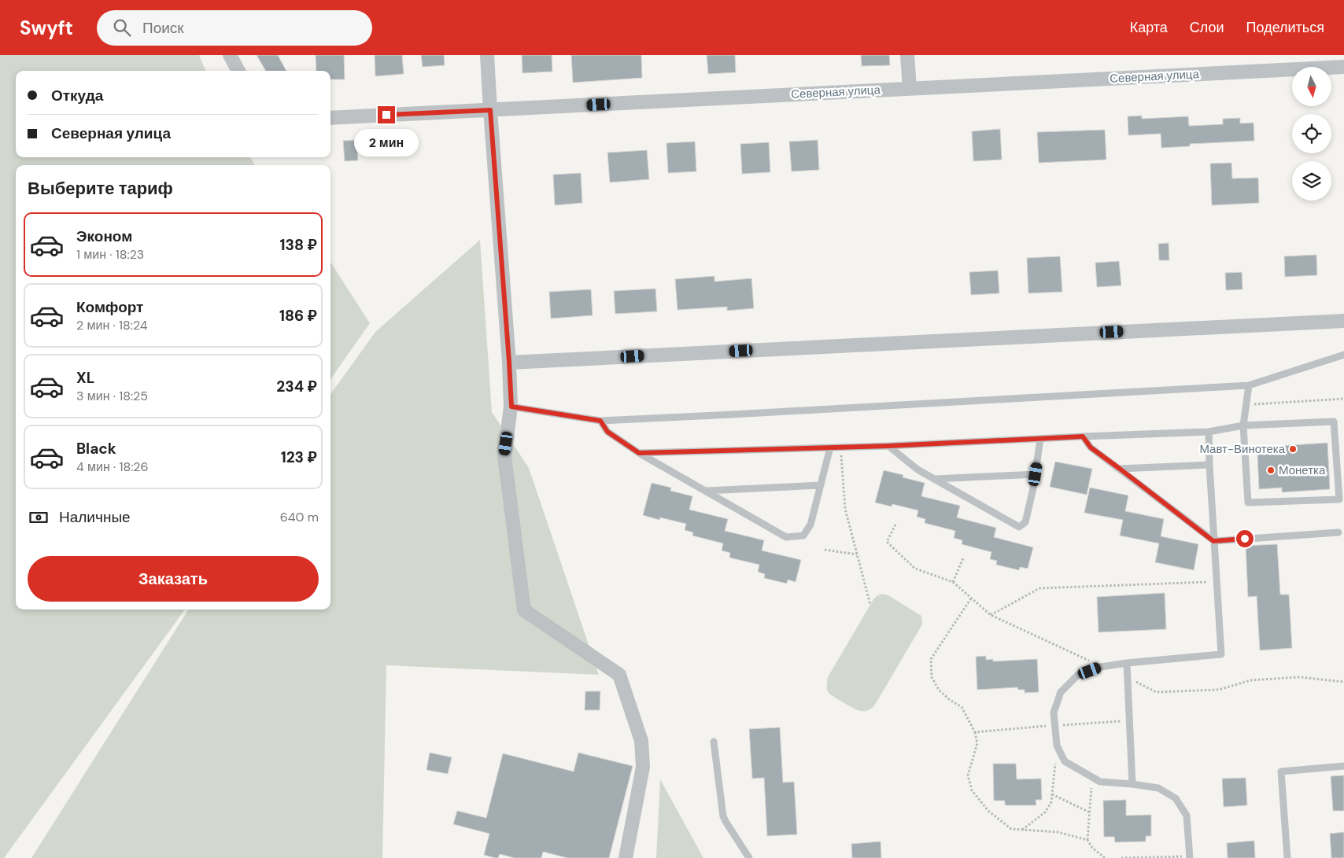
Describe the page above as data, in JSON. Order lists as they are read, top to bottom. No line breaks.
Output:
{"streets":{"street":["Северная улица"]},"places":["Мавт-Винотека","Монетка"],"north":"bottom","page":{"header":"Swyft","search":"Поиск","nav":["Карта","Слои","Поделиться"],"banner":["Откуда","Северная улица"],"bubble":"2 мин","heading":"Выберите тариф","list":[{"name":"Эконом","note":"1 мин · 18:23","value":"138 ₽"},{"name":"Комфорт","note":"2 мин · 18:24","value":"186 ₽"},{"name":"XL","note":"3 мин · 18:25","value":"234 ₽"},{"name":"Black","note":"4 мин · 18:26","value":"123 ₽"}],"pay":["Наличные","640 m"],"buttons":"Заказать"}}
